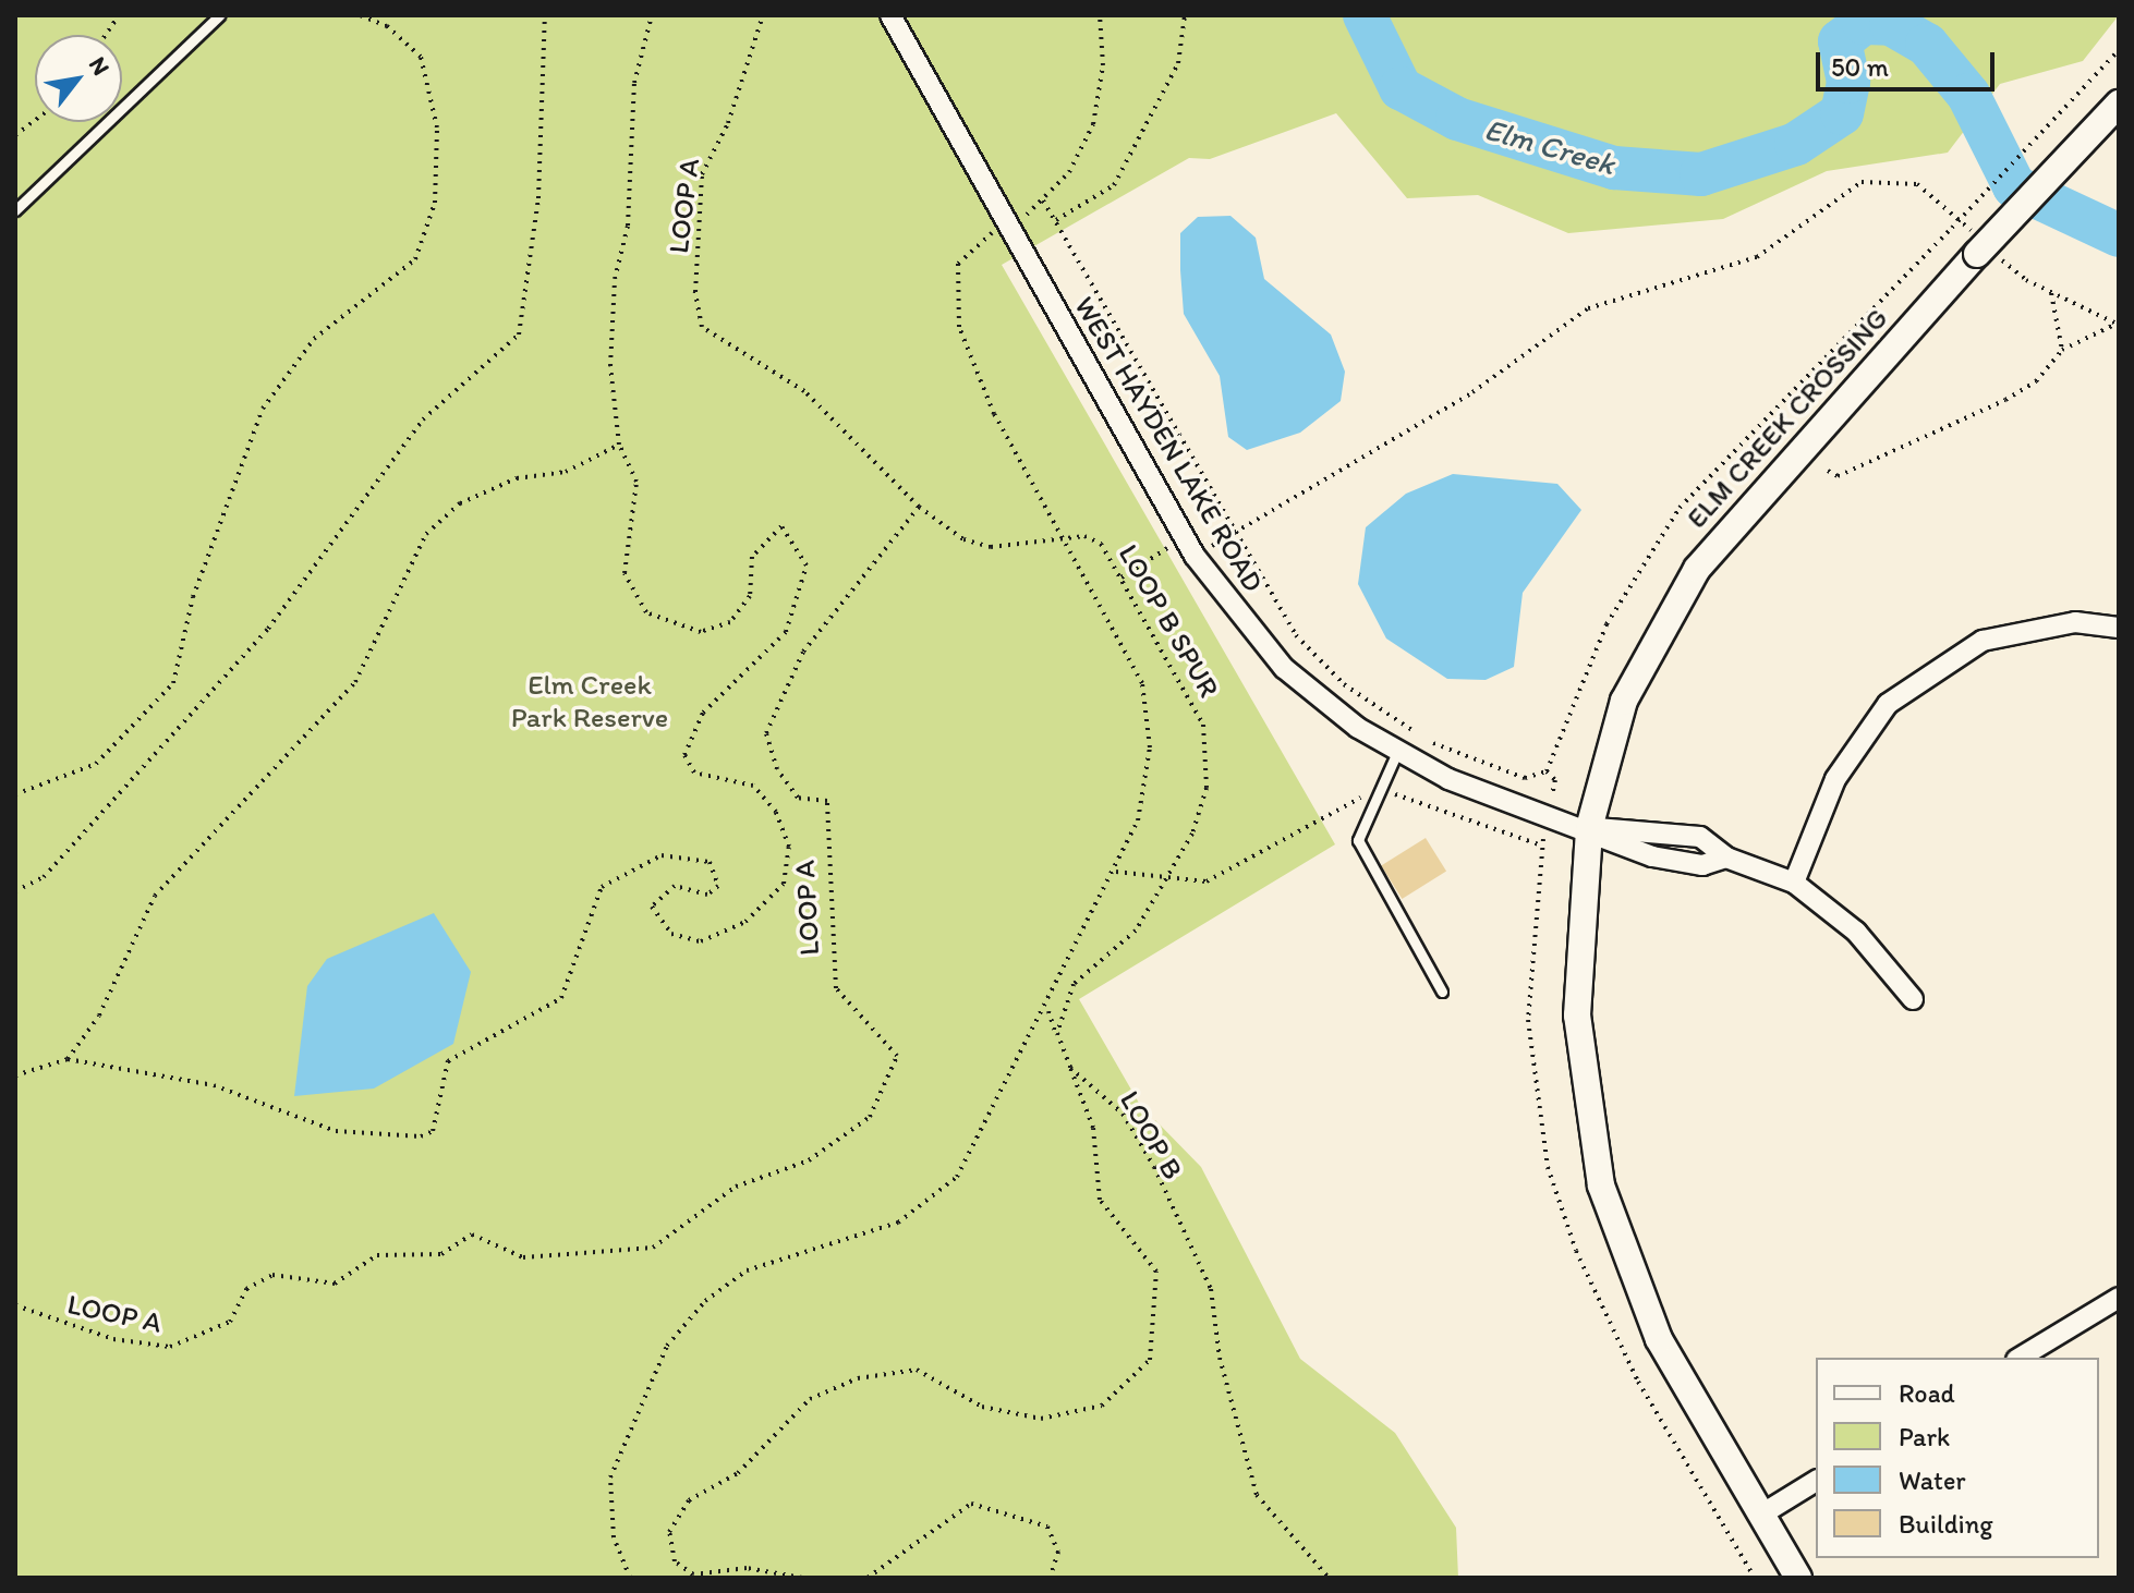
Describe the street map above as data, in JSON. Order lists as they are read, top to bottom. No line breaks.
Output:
{"streets":{"main road":["ELM CREEK CROSSING"],"street":["WEST HAYDEN LAKE ROAD"],"path":["LOOP A","LOOP B SPUR","LOOP B"]},"crossings":[["ELM CREEK CROSSING","WEST HAYDEN LAKE ROAD"]],"water":["Elm Creek"],"parks":["Elm Creek Park Reserve"],"legend":["Road","Park","Water","Building"],"scale_bar":"50 m","north":"top right"}
